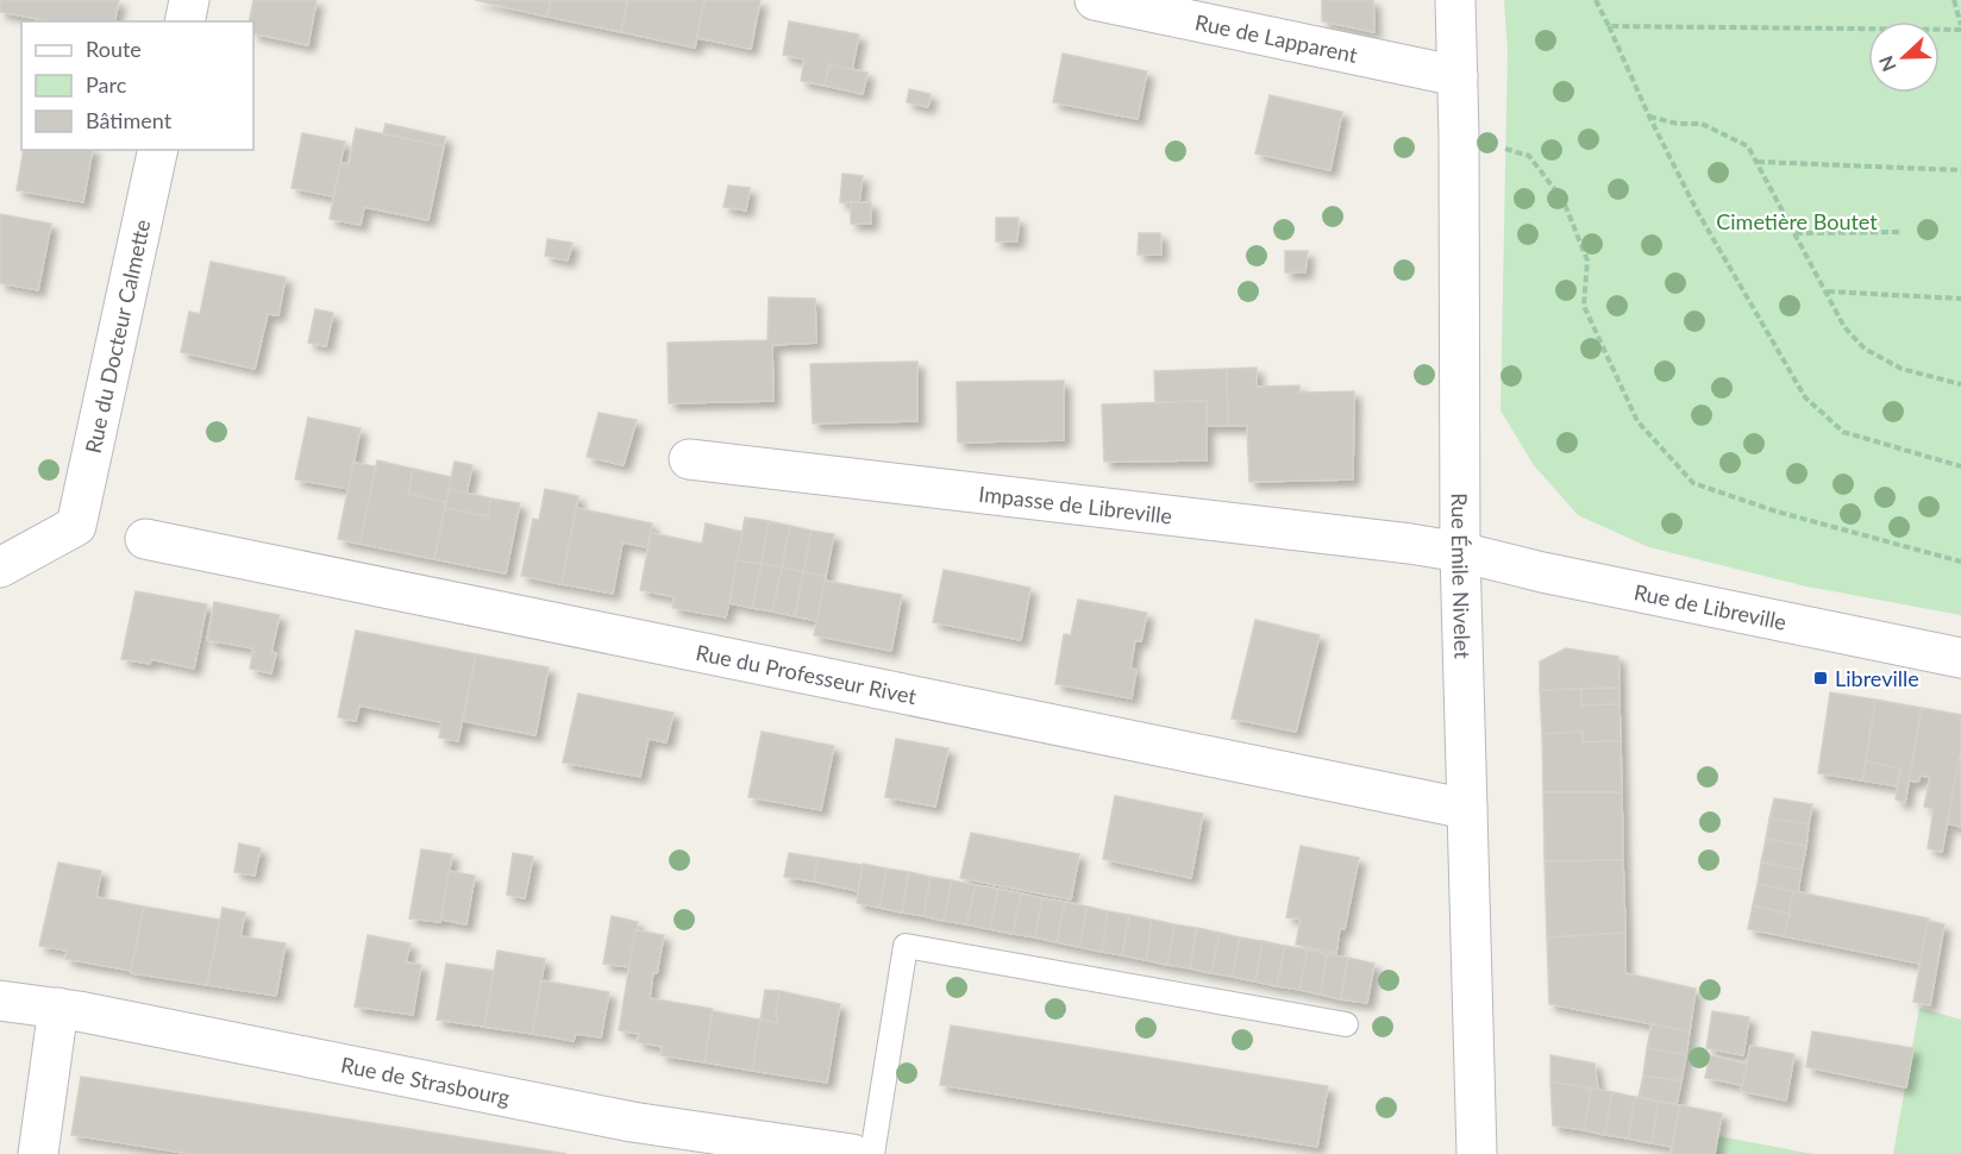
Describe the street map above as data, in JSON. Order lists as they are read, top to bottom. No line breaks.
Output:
{"streets":{"street":["Rue de Lapparent","Rue du Docteur Calmette","Impasse de Libreville","Rue Émile Nivelet","Rue de Libreville","Rue du Professeur Rivet","Rue de Strasbourg"]},"crossings":[["Rue de Lapparent","Rue Émile Nivelet"],["Impasse de Libreville","Rue Émile Nivelet"],["Impasse de Libreville","Rue de Libreville"],["Rue Émile Nivelet","Rue de Libreville"],["Rue Émile Nivelet","Rue du Professeur Rivet"]],"parks":["Cimetière Boutet"],"places":{"transit":["Libreville"]},"legend":["Route","Parc","Bâtiment"],"north":"left"}
